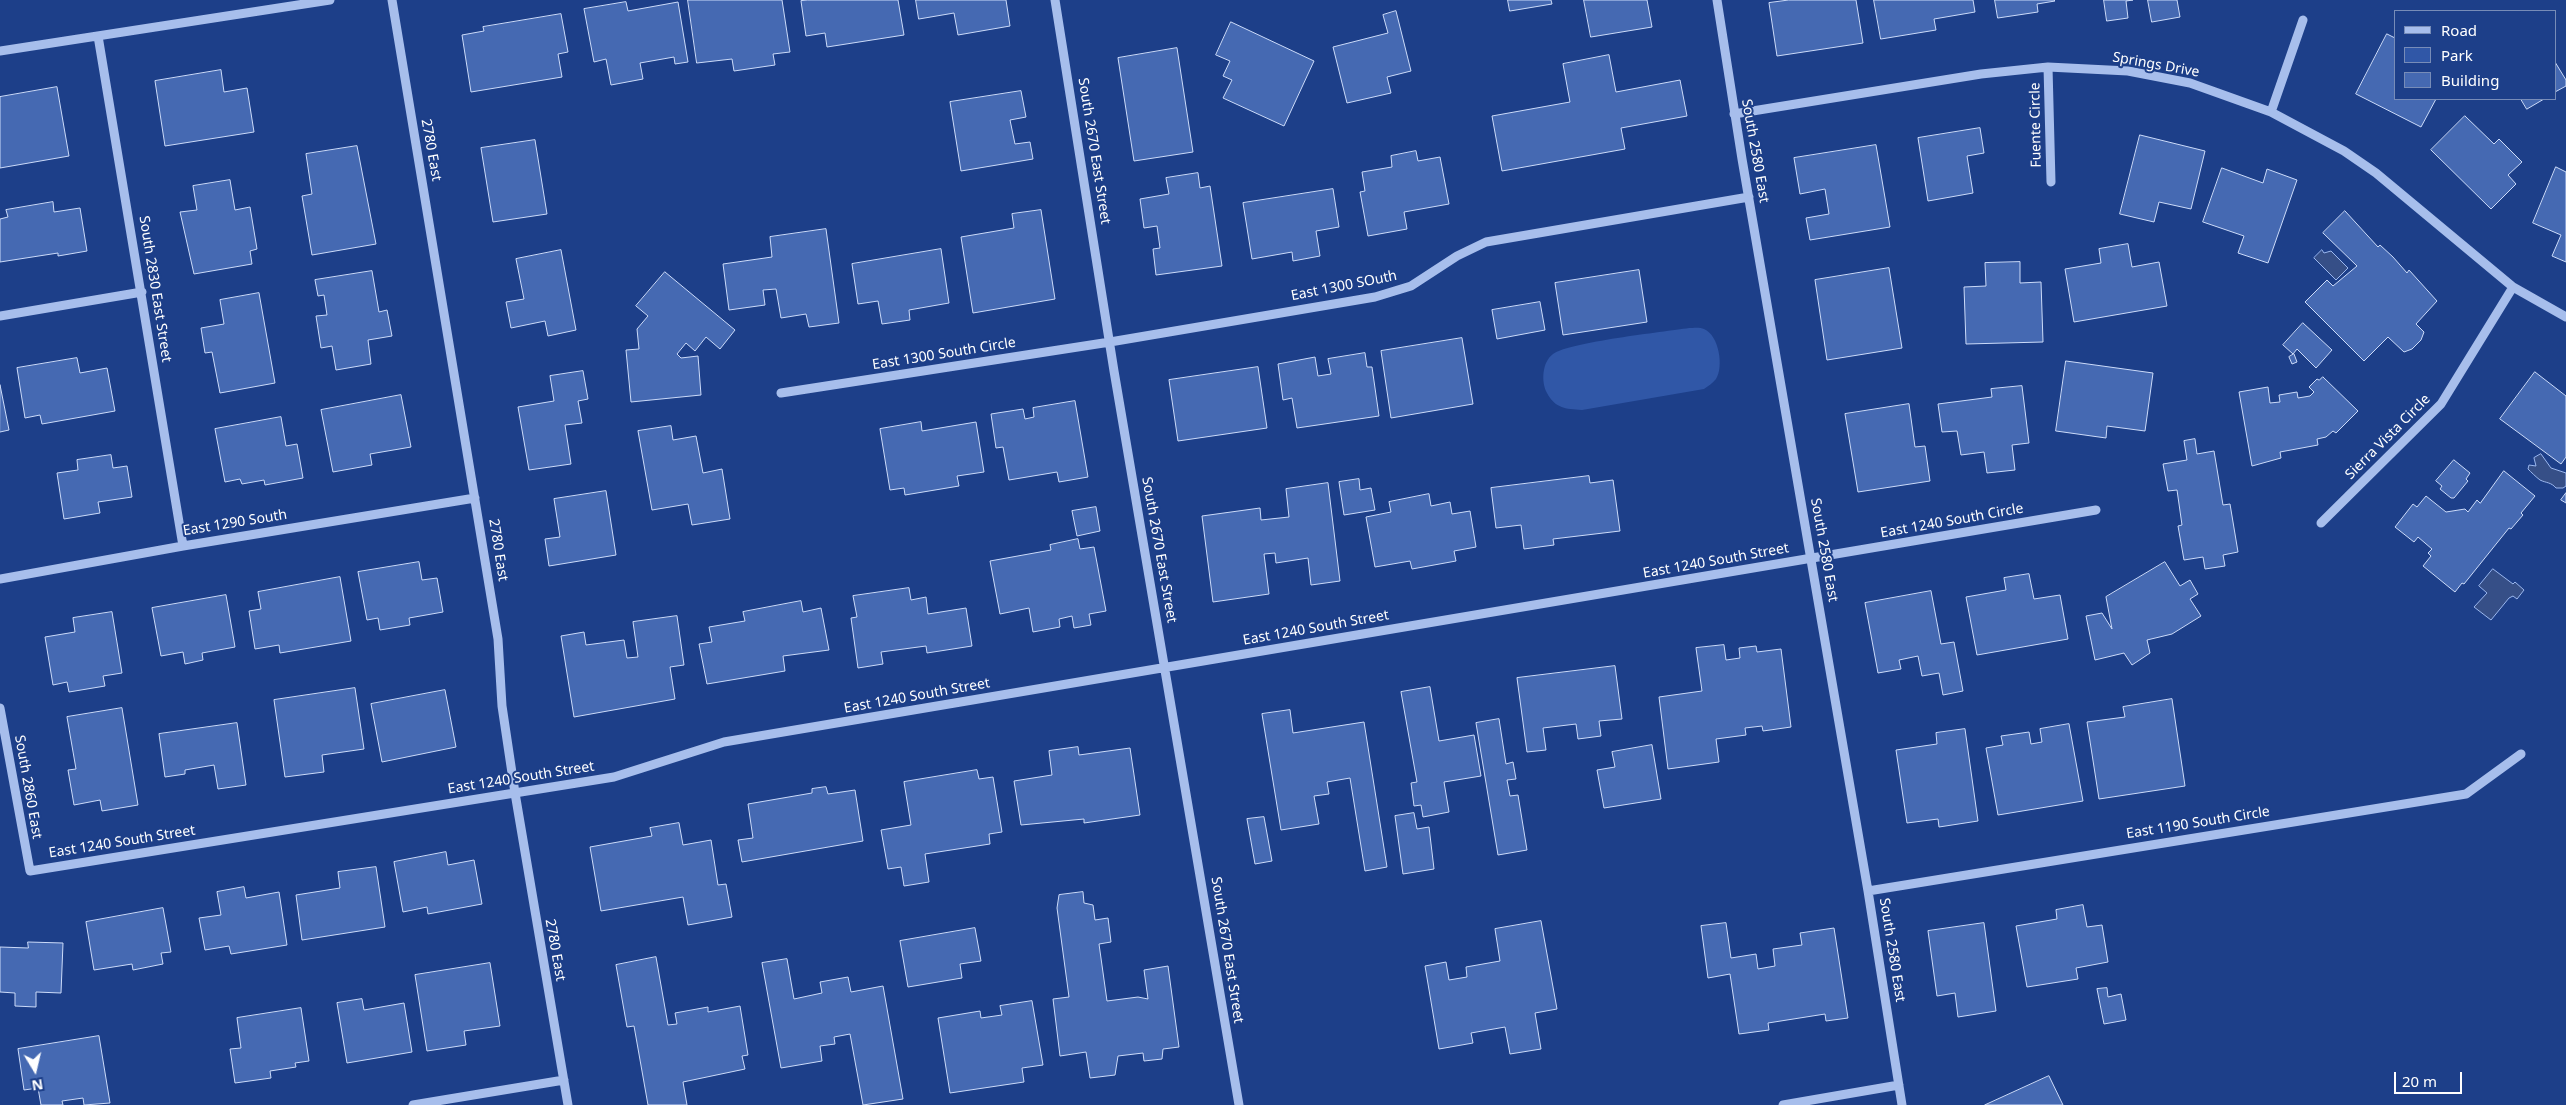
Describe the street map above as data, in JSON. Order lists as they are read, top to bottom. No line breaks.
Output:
{"streets":{"street":["Springs Drive","Fuente Circle","2780 East","South 2670 East Street","South 2580 East","East 1300 SOuth","South 2830 East Street","East 1300 South Circle","Sierra Vista Circle","East 1240 South Circle","East 1290 South","East 1240 South Street","South 2860 East","East 1190 South Circle"]},"crossings":[["Springs Drive","Fuente Circle"],["Springs Drive","South 2580 East"],["Springs Drive","Sierra Vista Circle"],["2780 East","East 1290 South"],["2780 East","East 1240 South Street"],["South 2670 East Street","East 1300 SOuth"],["South 2670 East Street","East 1300 South Circle"],["South 2670 East Street","East 1240 South Street"],["South 2580 East","East 1300 SOuth"],["South 2580 East","East 1240 South Circle"],["South 2580 East","East 1240 South Street"],["South 2580 East","East 1190 South Circle"],["East 1300 SOuth","East 1300 South Circle"],["South 2830 East Street","East 1290 South"],["East 1240 South Circle","East 1240 South Street"],["East 1240 South Street","South 2860 East"]],"legend":["Road","Park","Building"],"scale_bar":"20 m","north":"bottom"}
